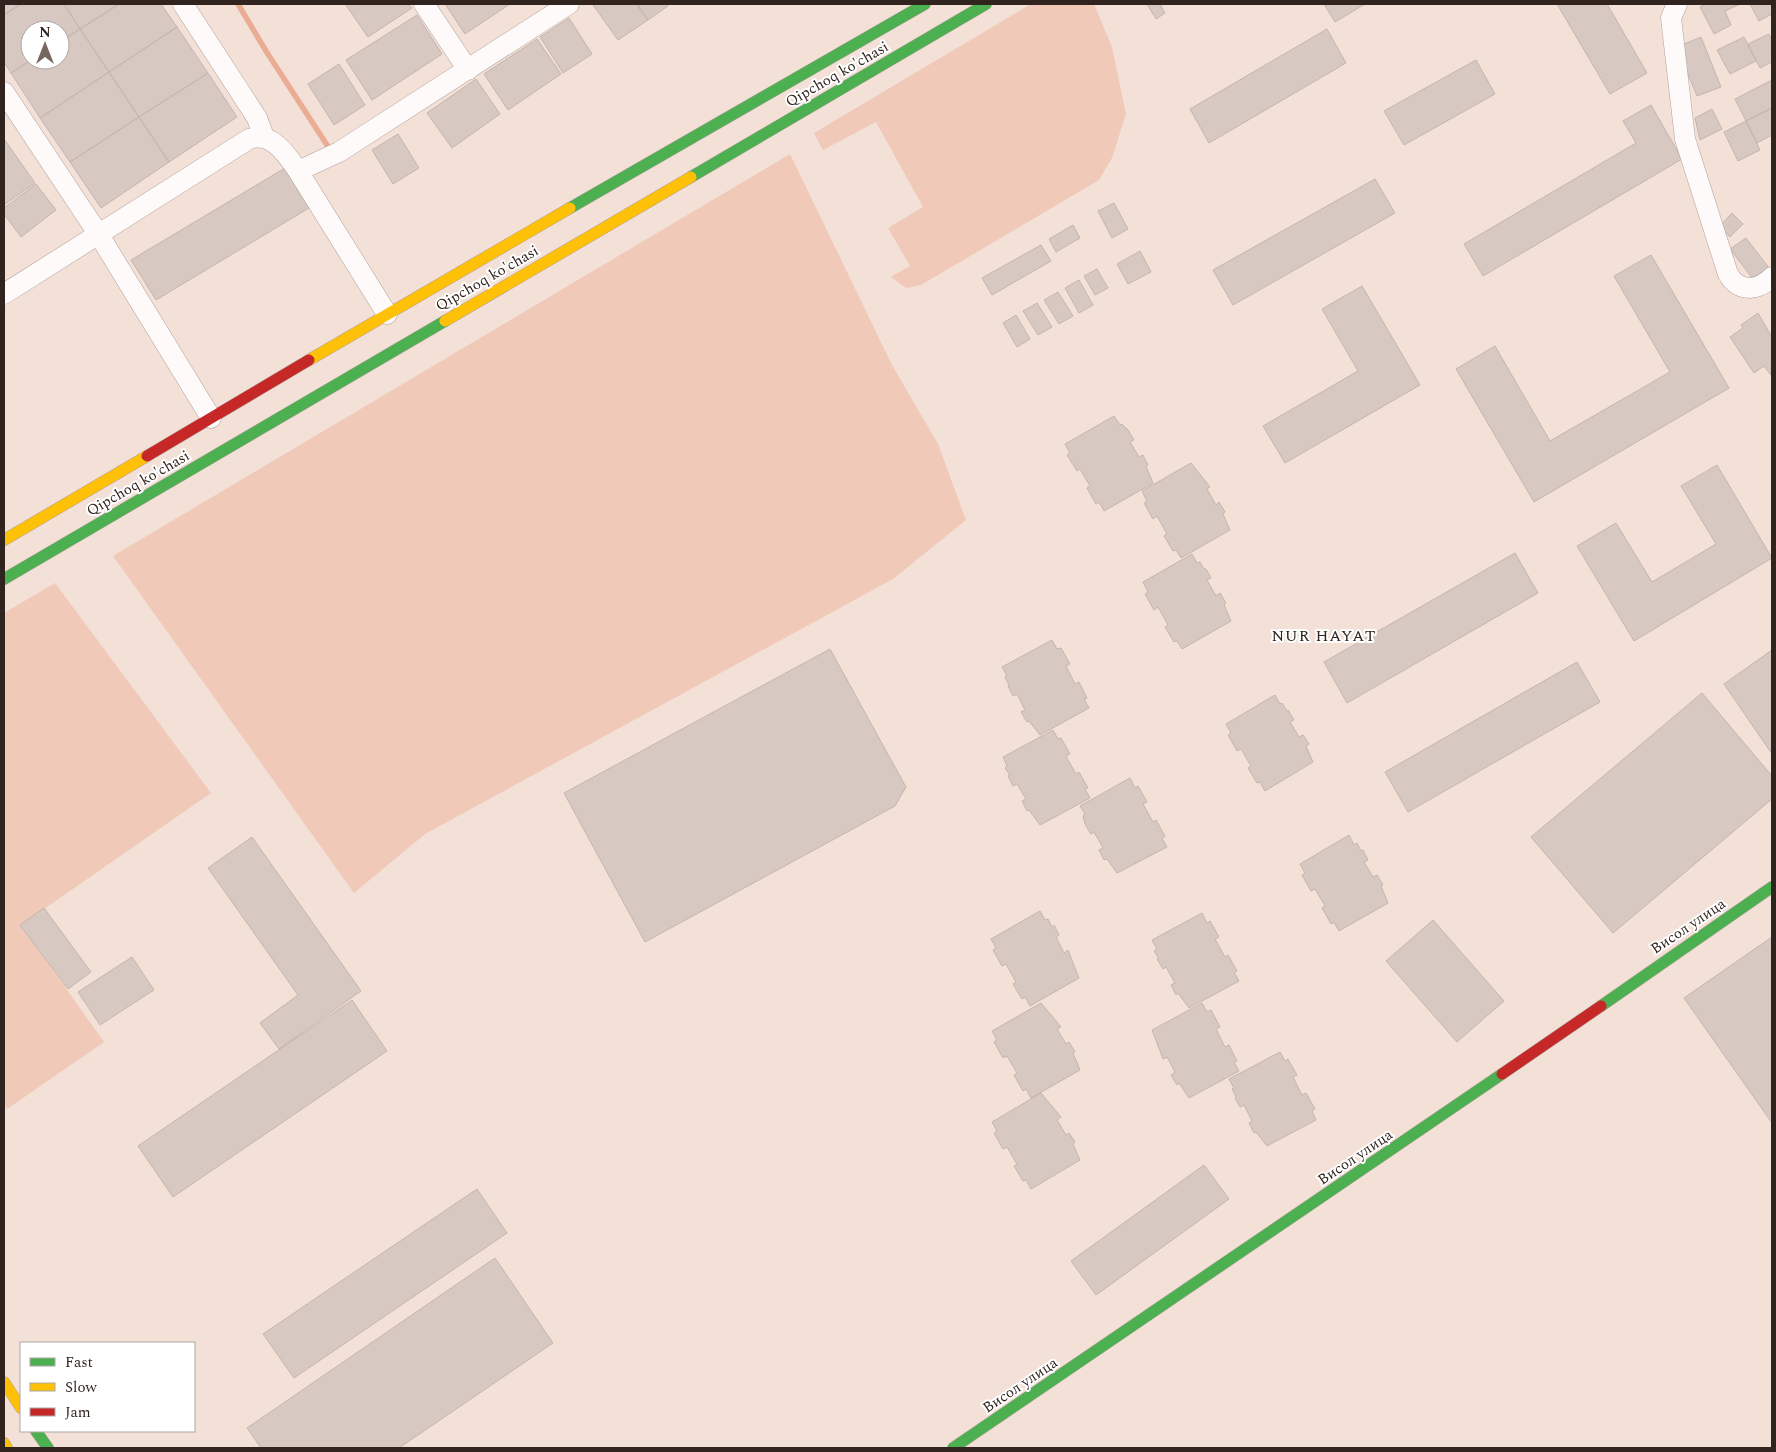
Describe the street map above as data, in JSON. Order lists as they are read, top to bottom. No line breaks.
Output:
{"streets":{"main road":["Qipchoq ko'chasi","Висол улица"]},"districts":["NUR HAYAT"],"legend":["Fast","Slow","Jam"],"north":"top"}
